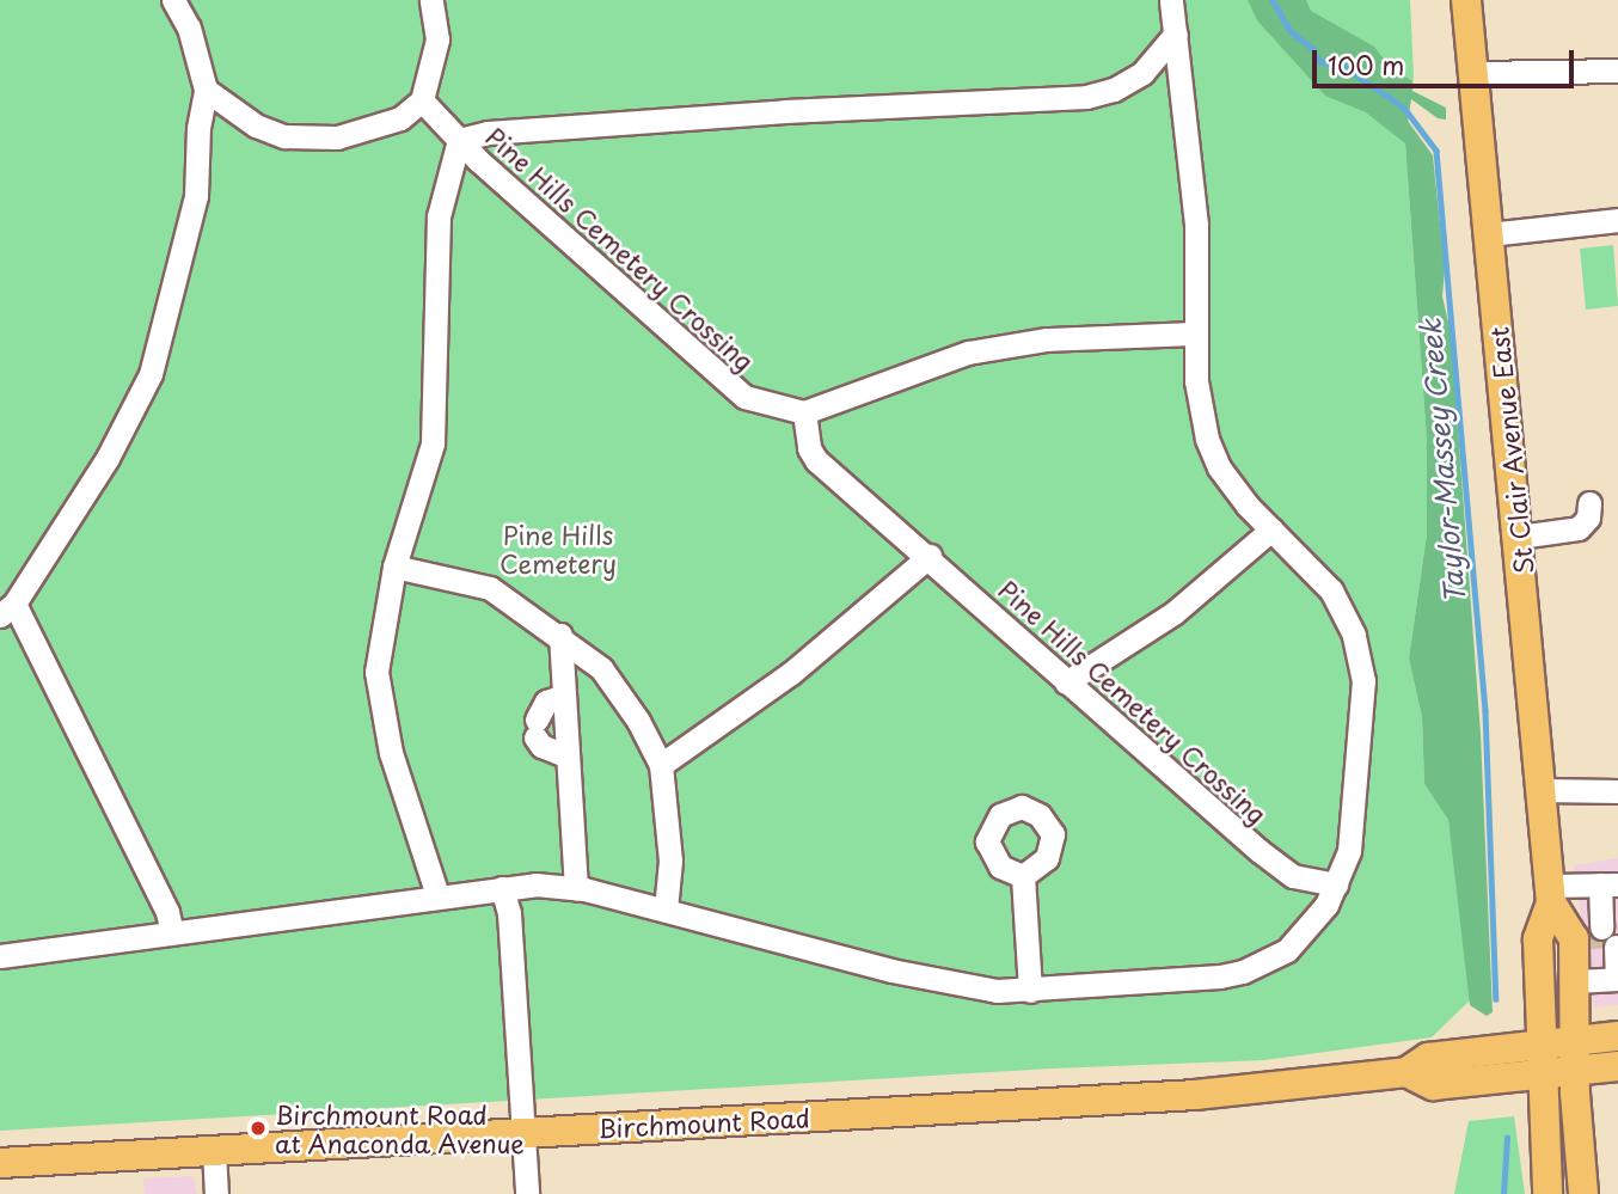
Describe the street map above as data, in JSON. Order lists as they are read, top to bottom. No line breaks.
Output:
{"streets":{"main road":["St Clair Avenue East","Birchmount Road"],"street":["Pine Hills Cemetery Crossing"]},"crossings":[["St Clair Avenue East","Birchmount Road"]],"water":["Taylor-Massey Creek"],"parks":["Pine Hills Cemetery"],"places":["Birchmount Road at Anaconda Avenue"],"scale_bar":"100 m"}
